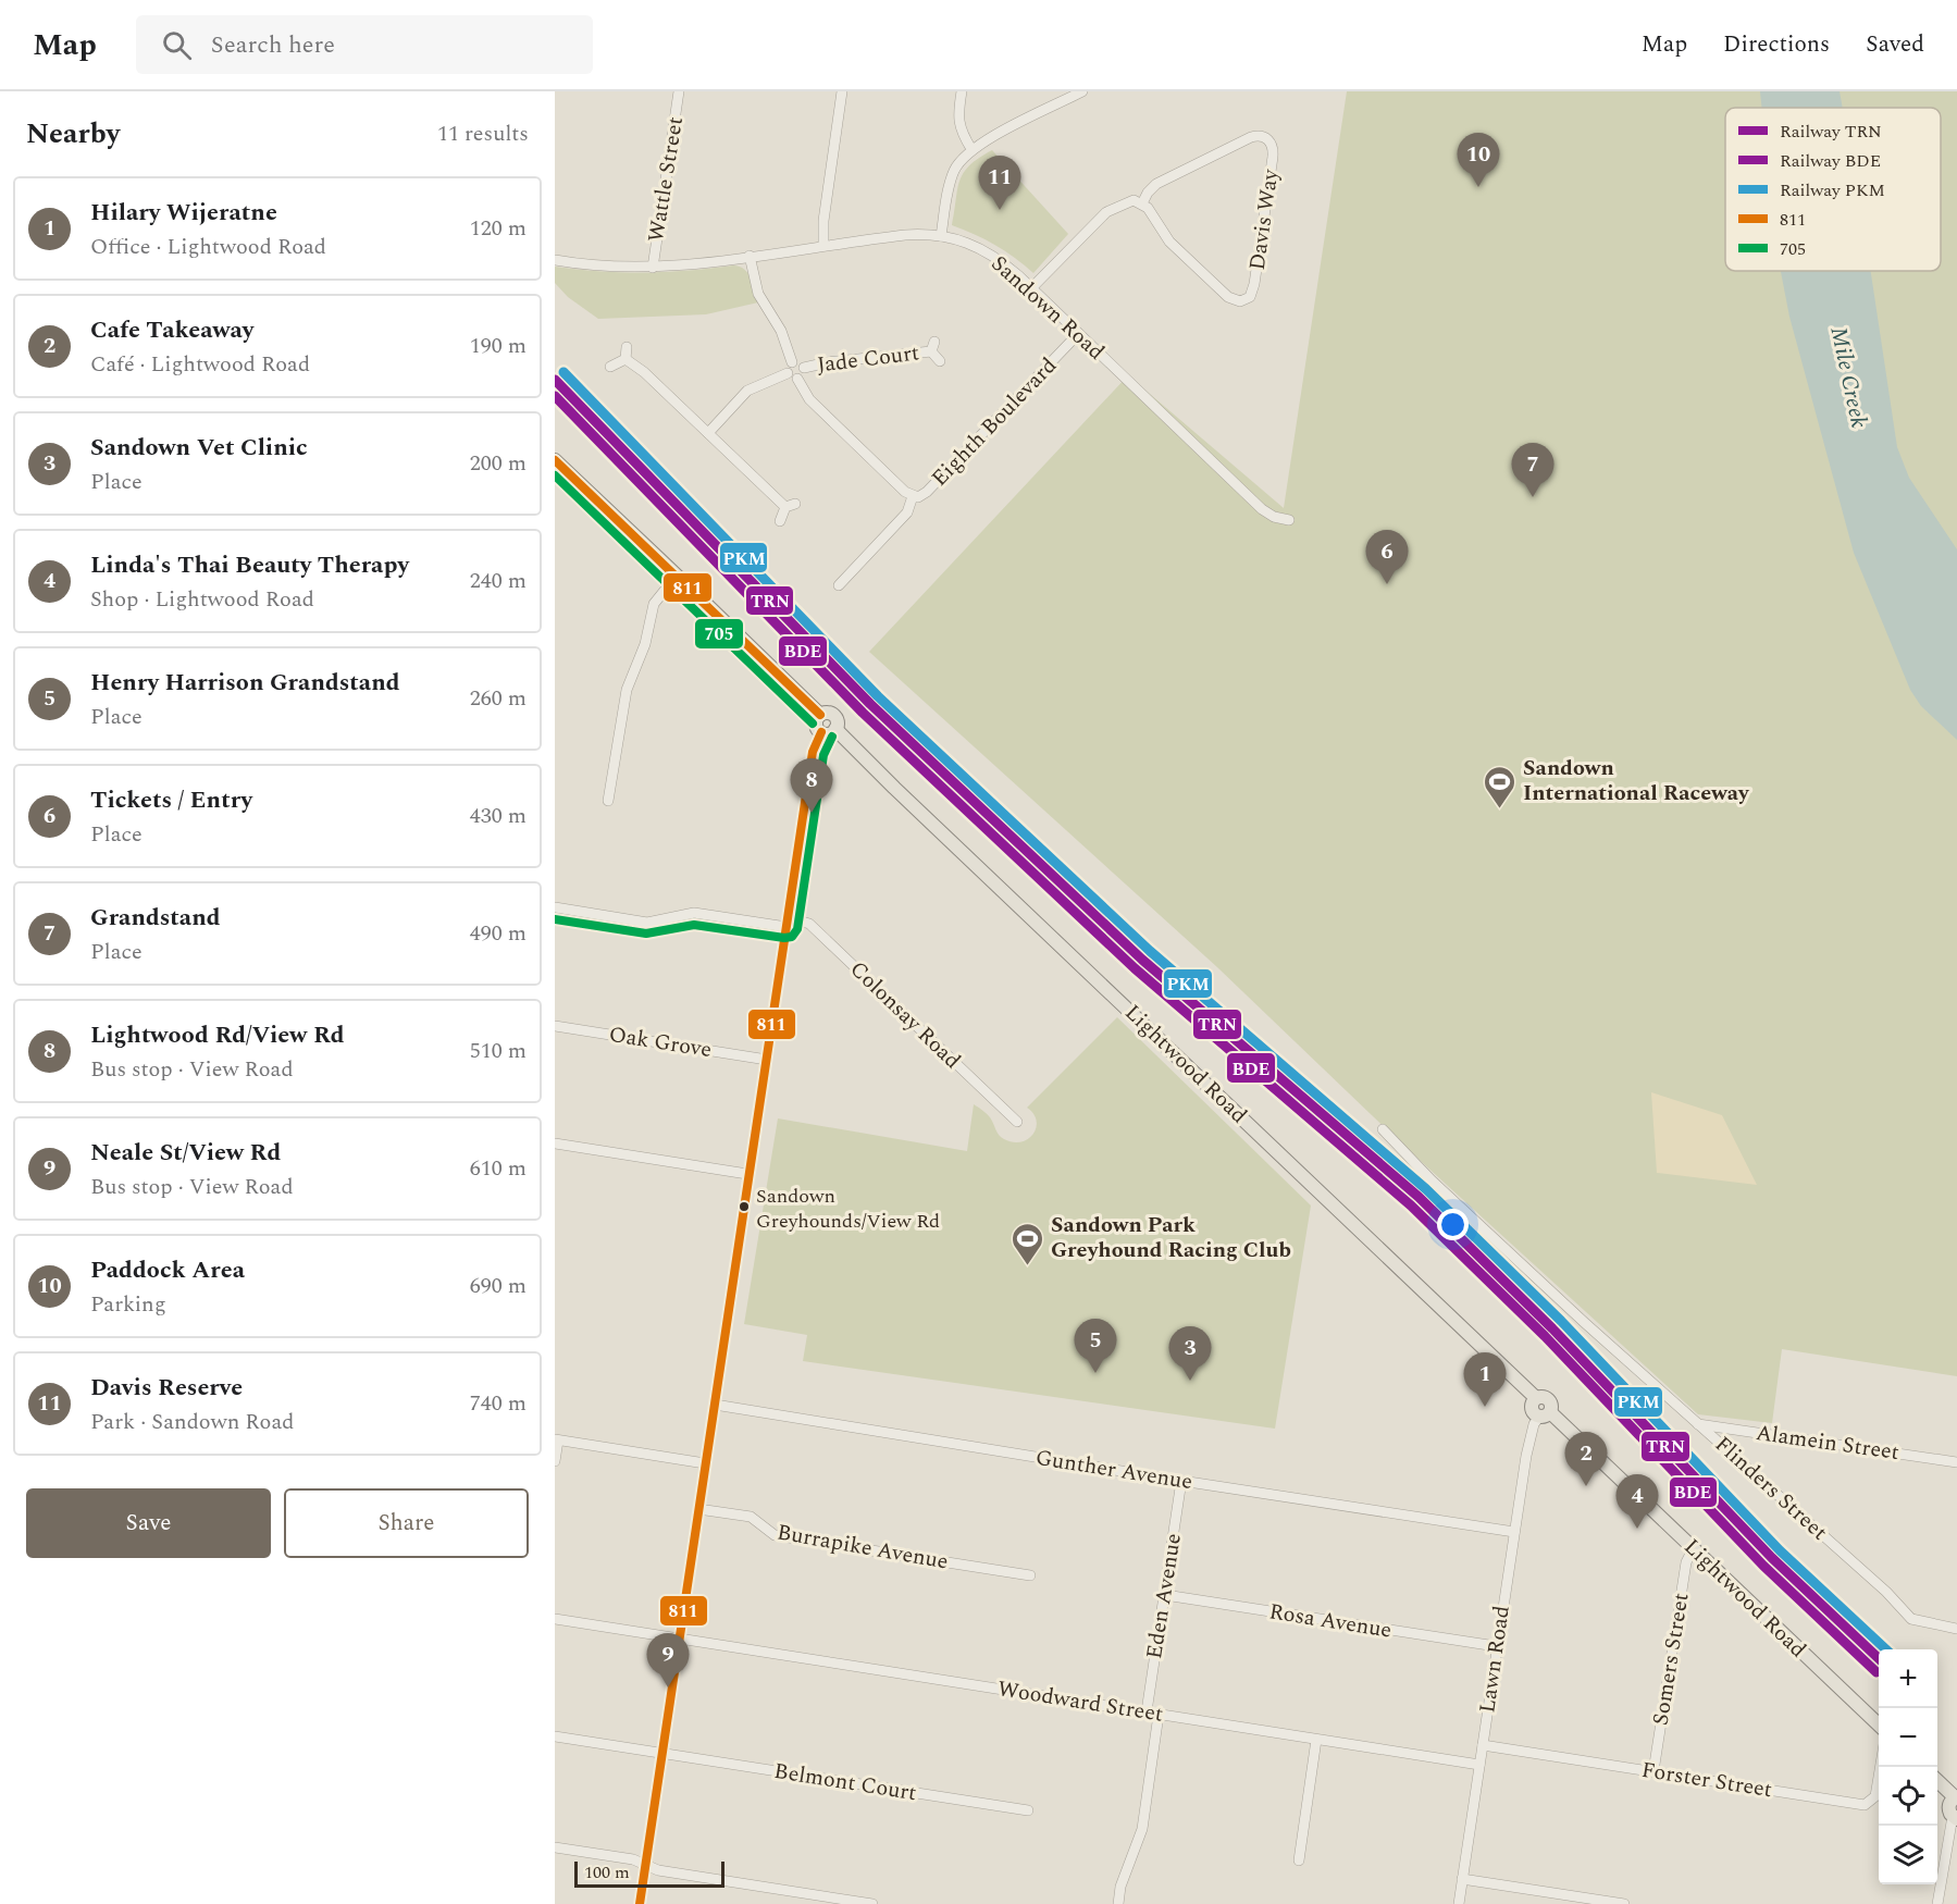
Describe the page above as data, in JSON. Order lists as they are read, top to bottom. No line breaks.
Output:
{"streets":{"main road":["Lightwood Road"],"street":["Wattle Street","Davis Way","Sandown Road","Jade Court","Eighth Boulevard","Colonsay Road","Oak Grove","Alamein Street","Gunther Avenue","Flinders Street","Burrapike Avenue","Eden Avenue","Rosa Avenue","Lawn Road","Somers Street","Woodward Street","Forster Street","Belmont Court"]},"crossings":[["Wattle Street","Sandown Road"],["Sandown Road","Eighth Boulevard"],["Jade Court","Eighth Boulevard"],["Lightwood Road","Lawn Road"],["Lightwood Road","Somers Street"],["Alamein Street","Flinders Street"],["Gunther Avenue","Eden Avenue"],["Gunther Avenue","Lawn Road"],["Eden Avenue","Rosa Avenue"],["Eden Avenue","Woodward Street"],["Rosa Avenue","Lawn Road"],["Lawn Road","Woodward Street"],["Lawn Road","Forster Street"],["Somers Street","Forster Street"]],"water":["Mile Creek"],"places":{"sports":["Sandown International Raceway","Sandown Park Greyhound Racing Club"],"other":["Sandown Greyhounds/View Rd"]},"lines":["rail line PKM","rail line TRN","rail line BDE","transit line 811","transit line 705"],"legend":["Railway TRN","Railway BDE","Railway PKM","811","705"],"scale_bar":"100 m","page":{"header":"Map","search":"Search here","nav":["Map","Directions","Saved"],"heading":["Nearby","11 results"],"pins":["10","11","7","6","8","5","3","1","2","4","9"],"list":[{"mark":"1","name":"Hilary Wijeratne","note":"Office · Lightwood Road","value":"120 m"},{"mark":"2","name":"Cafe Takeaway","note":"Café · Lightwood Road","value":"190 m"},{"mark":"3","name":"Sandown Vet Clinic","note":"Place","value":"200 m"},{"mark":"4","name":"Linda's Thai Beauty Therapy","note":"Shop · Lightwood Road","value":"240 m"},{"mark":"5","name":"Henry Harrison Grandstand","note":"Place","value":"260 m"},{"mark":"6","name":"Tickets / Entry","note":"Place","value":"430 m"},{"mark":"7","name":"Grandstand","note":"Place","value":"490 m"},{"mark":"8","name":"Lightwood Rd/View Rd","note":"Bus stop · View Road","value":"510 m"},{"mark":"9","name":"Neale St/View Rd","note":"Bus stop · View Road","value":"610 m"},{"mark":"10","name":"Paddock Area","note":"Parking","value":"690 m"},{"mark":"11","name":"Davis Reserve","note":"Park · Sandown Road","value":"740 m"}],"buttons":["Save","Share"],"map_buttons":["+","−"],"scale":"100 m"}}
